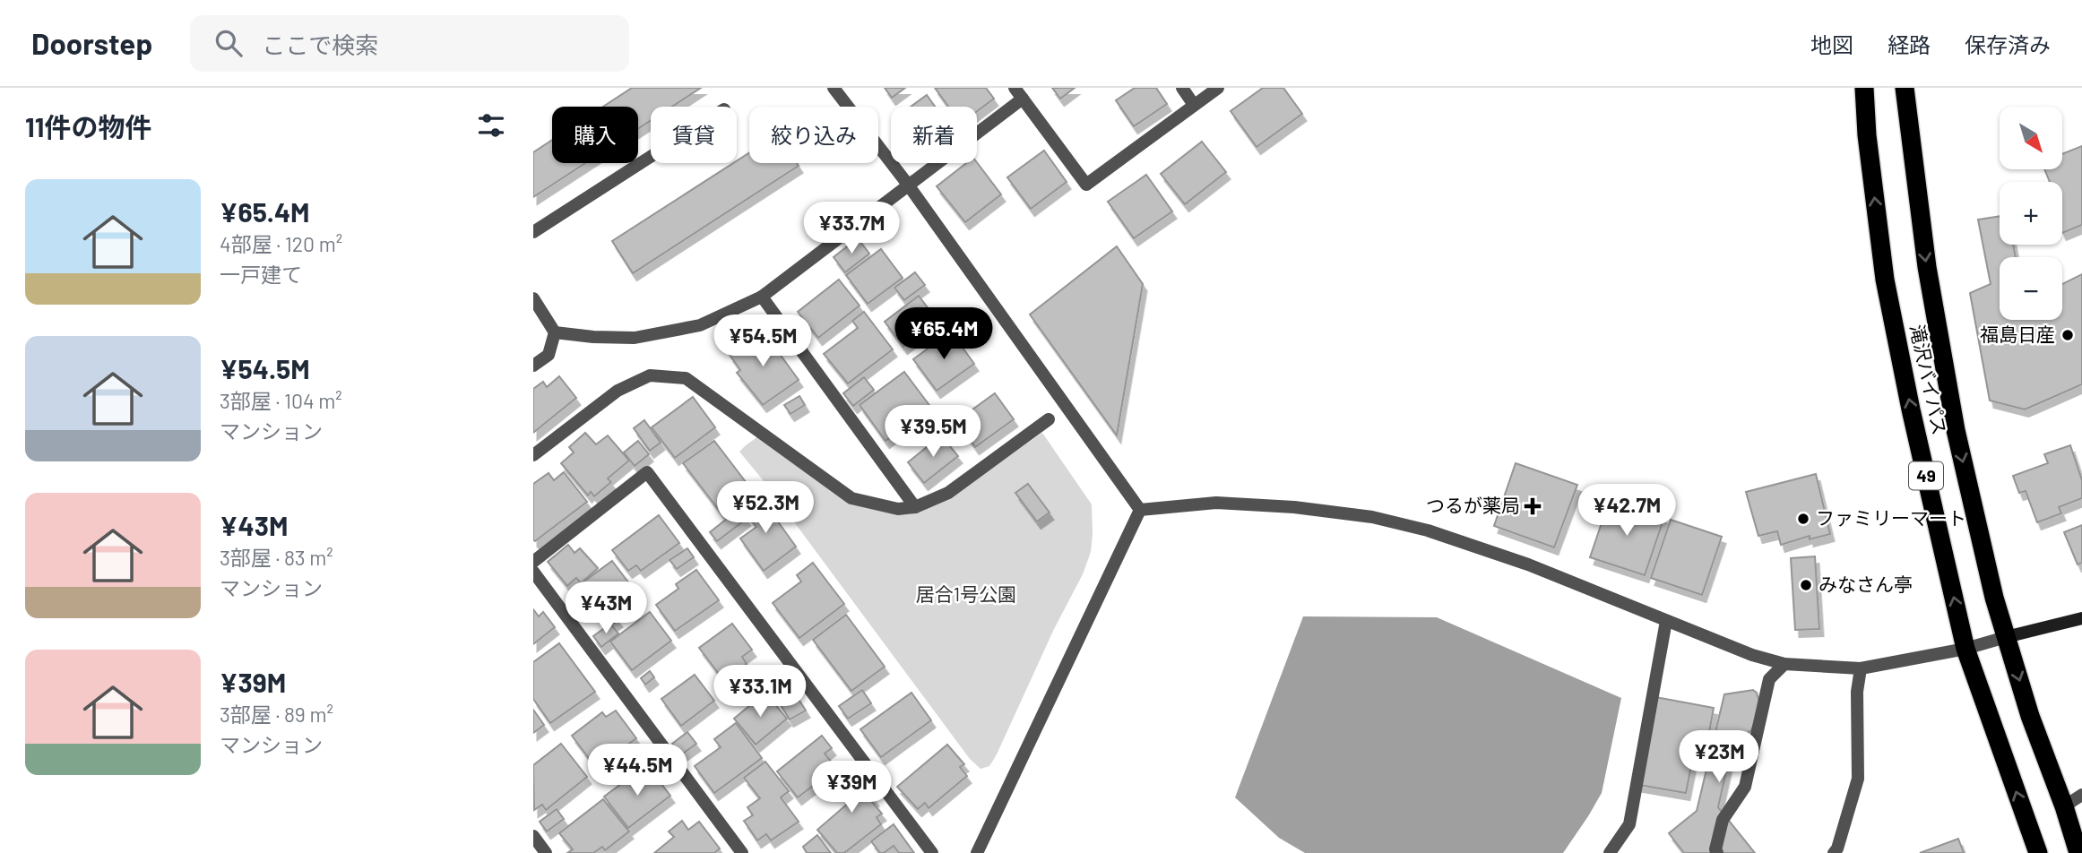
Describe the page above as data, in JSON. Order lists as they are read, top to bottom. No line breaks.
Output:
{"streets":{"highway":["滝沢バイパス","49"]},"parks":["居合1号公園"],"places":{"other":["福島日産","ファミリーマート","みなさん亭"],"health":["つるが薬局"]},"north":"bottom right","page":{"header":"Doorstep","search":"ここで検索","nav":["地図","経路","保存済み"],"heading":"11件の物件","map_buttons":["+","−"],"chip":["購入","賃貸","絞り込み","新着"],"list":[{"name":"¥65.4M","note":"4部屋 · 120 m² · 一戸建て"},{"name":"¥54.5M","note":"3部屋 · 104 m² · マンション"},{"name":"¥43M","note":"3部屋 · 83 m² · マンション"},{"name":"¥39M","note":"3部屋 · 89 m² · マンション"}],"price":["¥33.7M","¥65.4M","¥54.5M","¥39.5M","¥52.3M","¥42.7M","¥43M","¥33.1M","¥23M","¥44.5M","¥39M"]}}
